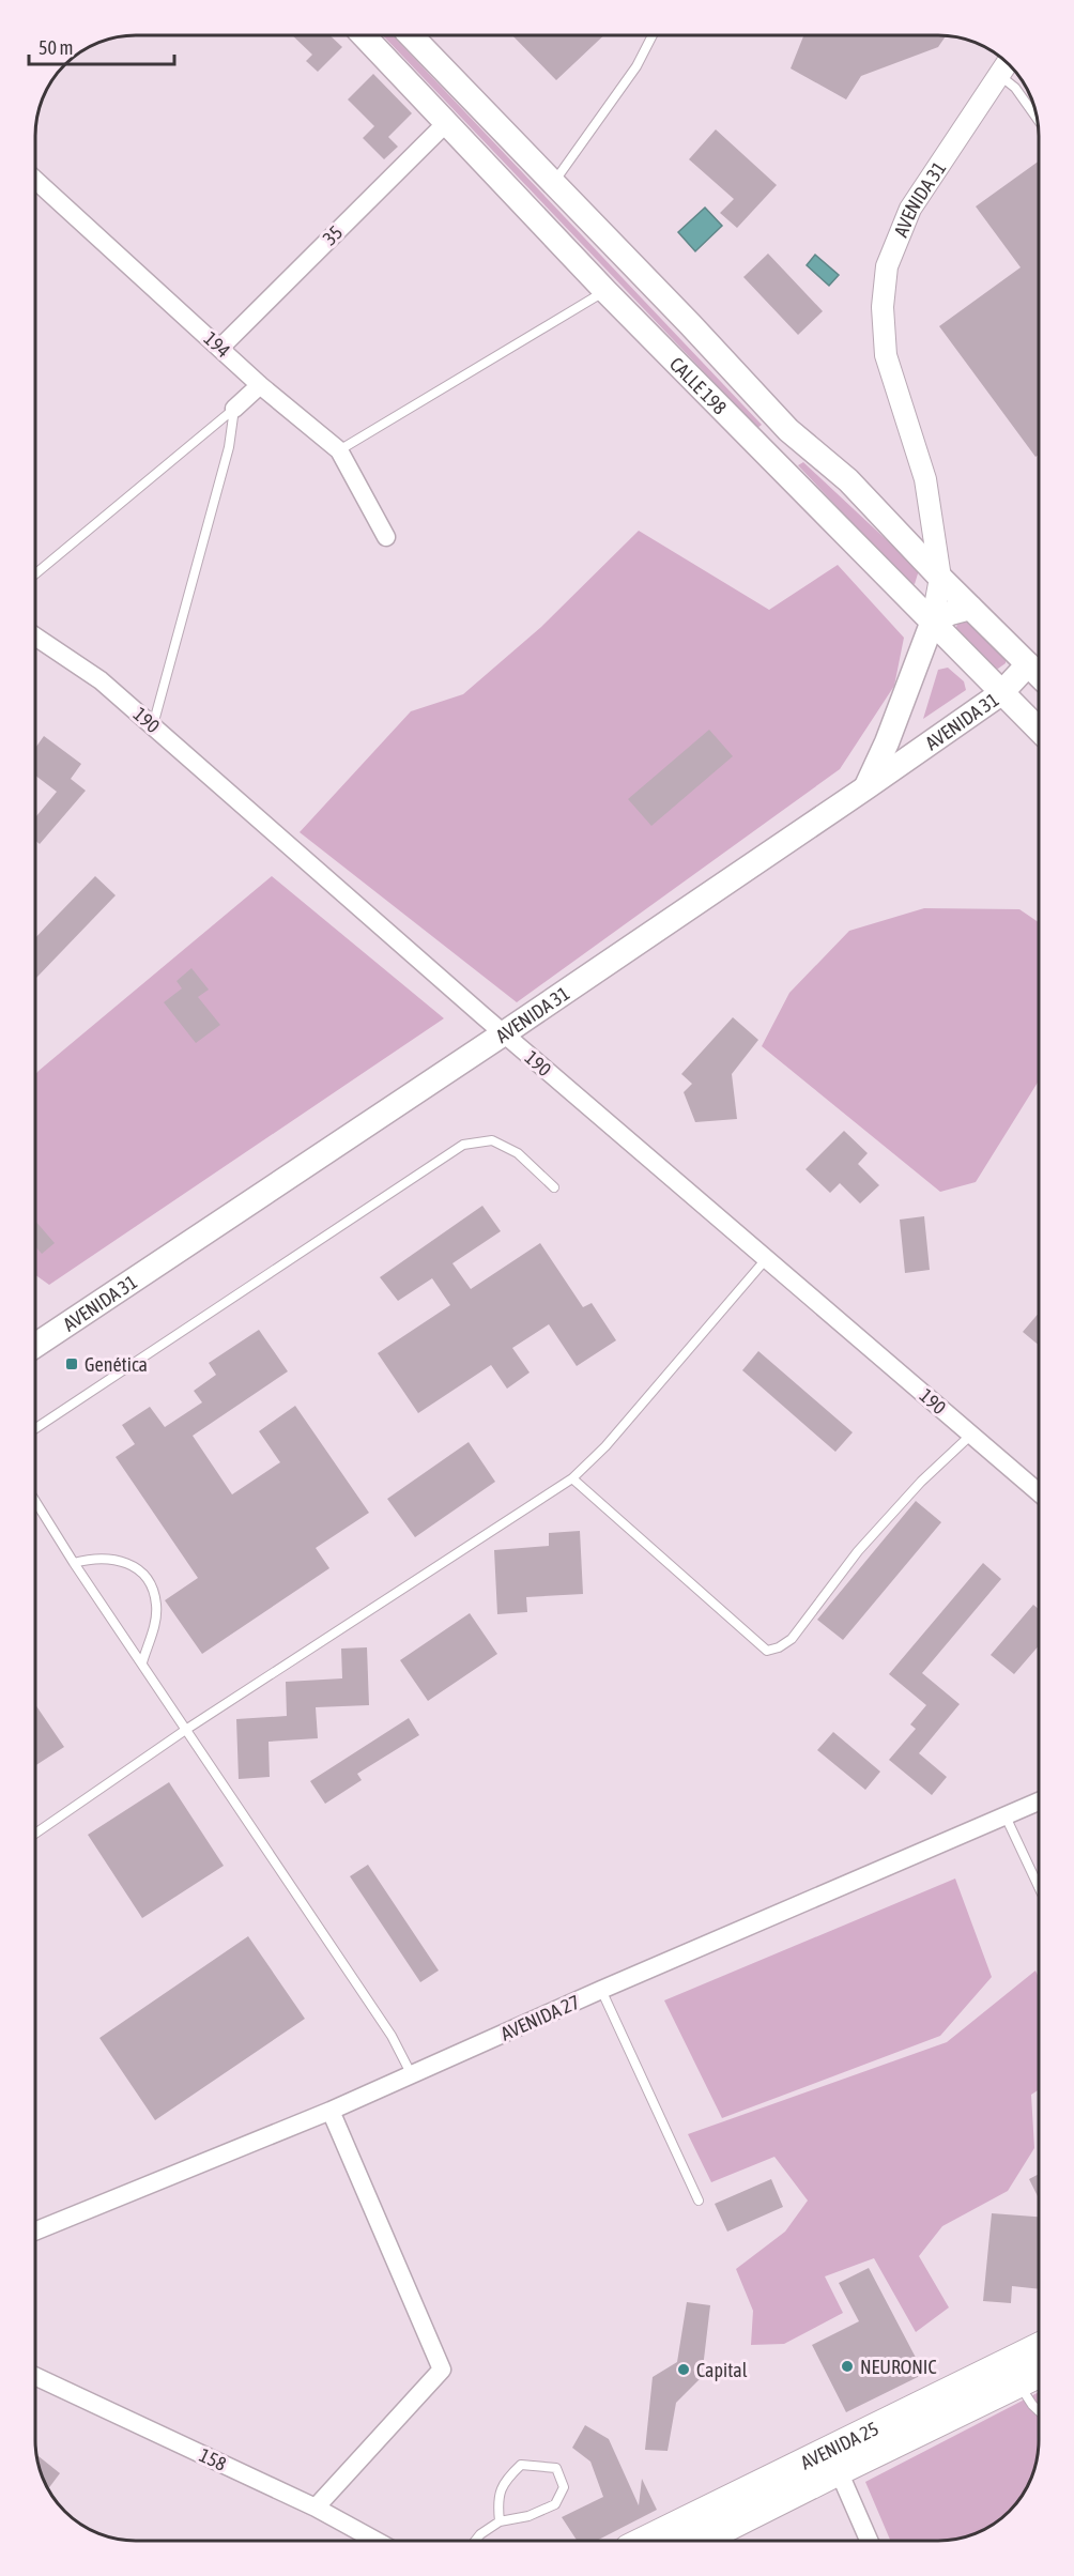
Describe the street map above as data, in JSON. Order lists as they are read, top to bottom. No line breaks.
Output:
{"streets":{"main road":["AVENIDA 31","CALLE 198","AVENIDA 25"],"street":["35","194","190","AVENIDA 27","158"]},"crossings":[["AVENIDA 31","CALLE 198"],["AVENIDA 31","190"],["35","194"],["35","CALLE 198"]],"places":{"transit":["Genética"],"other":["NEURONIC","Capital"]},"scale_bar":"50 m"}
